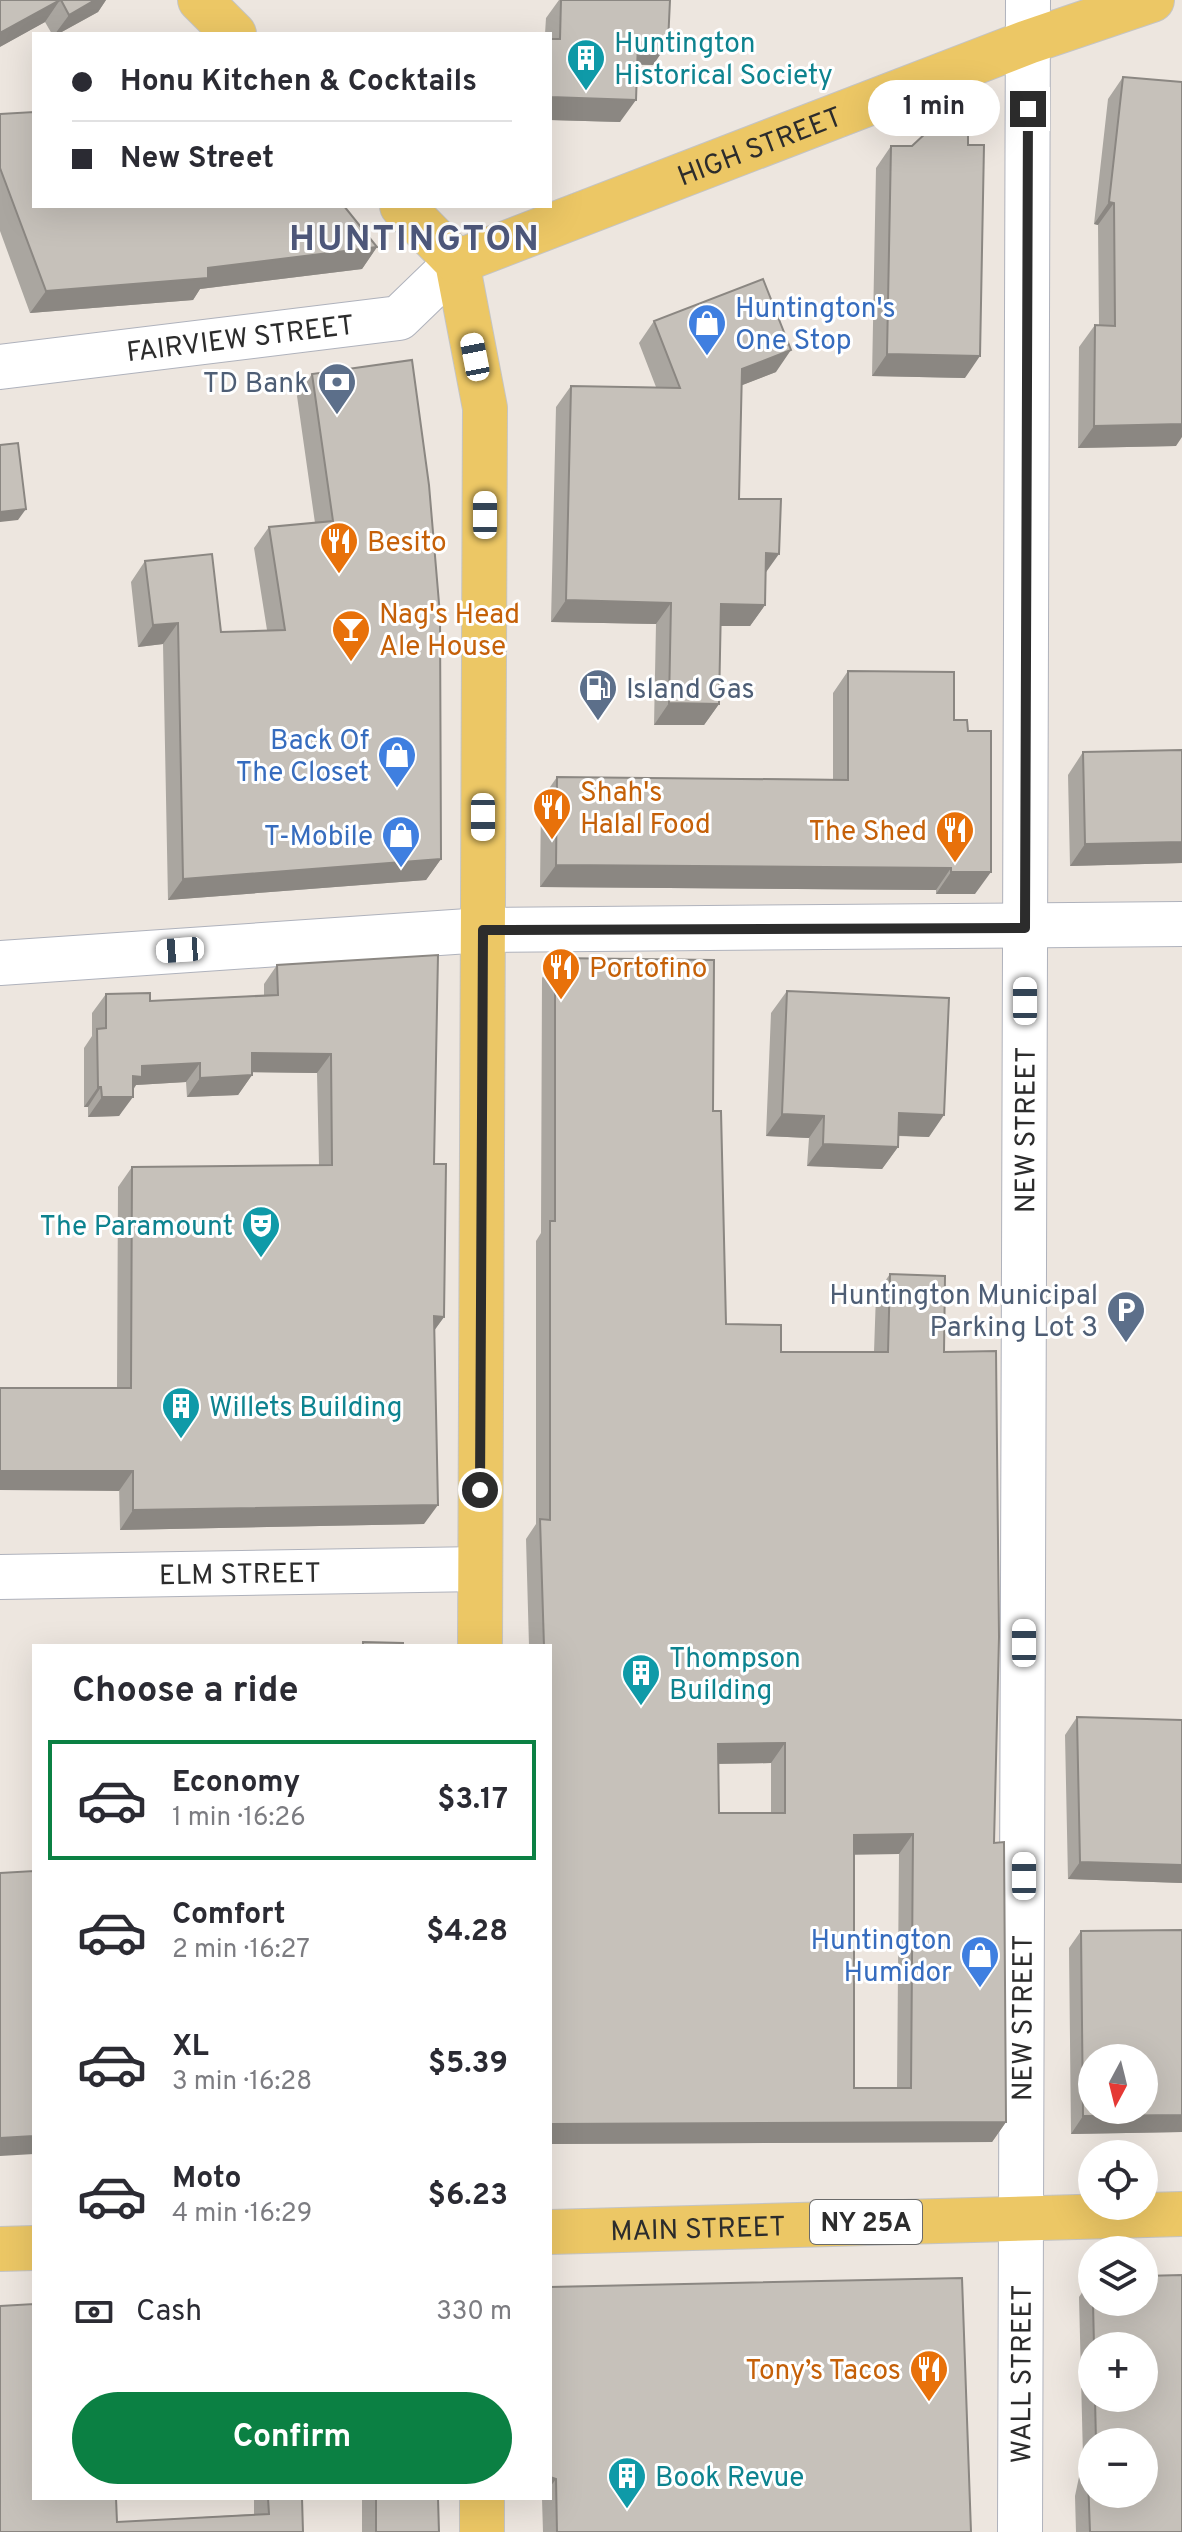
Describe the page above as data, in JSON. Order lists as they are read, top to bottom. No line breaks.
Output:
{"streets":{"main road":["HIGH STREET","NY 25A","MAIN STREET"],"street":["FAIRVIEW STREET","NEW STREET","ELM STREET","WALL STREET"]},"crossings":[["HIGH STREET","FAIRVIEW STREET"],["HIGH STREET","NEW STREET"],["NEW STREET","MAIN STREET"],["NEW STREET","WALL STREET"],["MAIN STREET","WALL STREET"]],"districts":["HUNTINGTON"],"places":{"building":["Huntington Historical Society","Willets Building","Thompson Building","Book Revue"],"shop":["Huntington's One Stop","Back Of The Closet","T-Mobile","Huntington Humidor"],"bank":["TD Bank"],"restaurant":["Besito","Shah's Halal Food","The Shed","Portofino","Tony’s Tacos"],"bar":["Nag's Head Ale House"],"fuel station":["Island Gas"],"theatre":["The Paramount"],"parking":["Huntington Municipal Parking Lot 3"]},"north":"bottom","page":{"banner":["Honu Kitchen & Cocktails","New Street"],"bubble":"1 min","heading":"Choose a ride","list":[{"name":"Economy","note":"1 min · 16:26","value":"$3.17"},{"name":"Comfort","note":"2 min · 16:27","value":"$4.28"},{"name":"XL","note":"3 min · 16:28","value":"$5.39"},{"name":"Moto","note":"4 min · 16:29","value":"$6.23"}],"map_buttons":["+","−"],"pay":["Cash","330 m"],"buttons":"Confirm"}}
